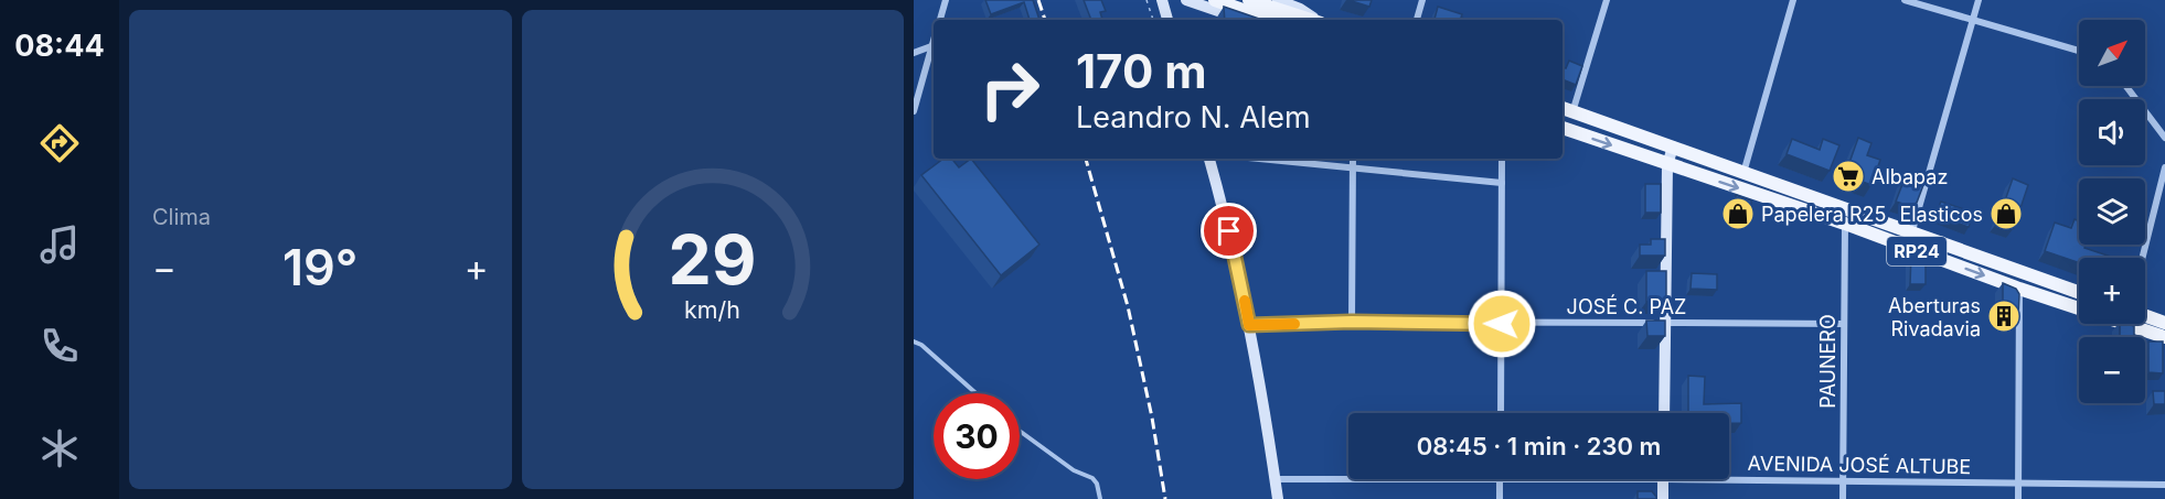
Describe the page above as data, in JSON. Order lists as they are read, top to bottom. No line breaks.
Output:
{"streets":{"main road":["RP24"],"street":["JOSÉ C. PAZ","PAUNERO","AVENIDA JOSÉ ALTUBE"]},"crossings":[["RP24","PAUNERO"],["JOSÉ C. PAZ","PAUNERO"],["PAUNERO","AVENIDA JOSÉ ALTUBE"]],"places":{"supermarket":["Albapaz"],"shop":["Papelera R25","Elasticos"],"building":["Aberturas Rivadavia"]},"north":"top right","page":{"tabs":"08:44","tile":"Clima","map_buttons":["+","−"],"turn":["170 m","Leandro N. Alem"],"heat":["−","19°","+"],"limit":"30","trip":"08:45 · 1 min · 230 m","gauge":["29","km/h"]}}
